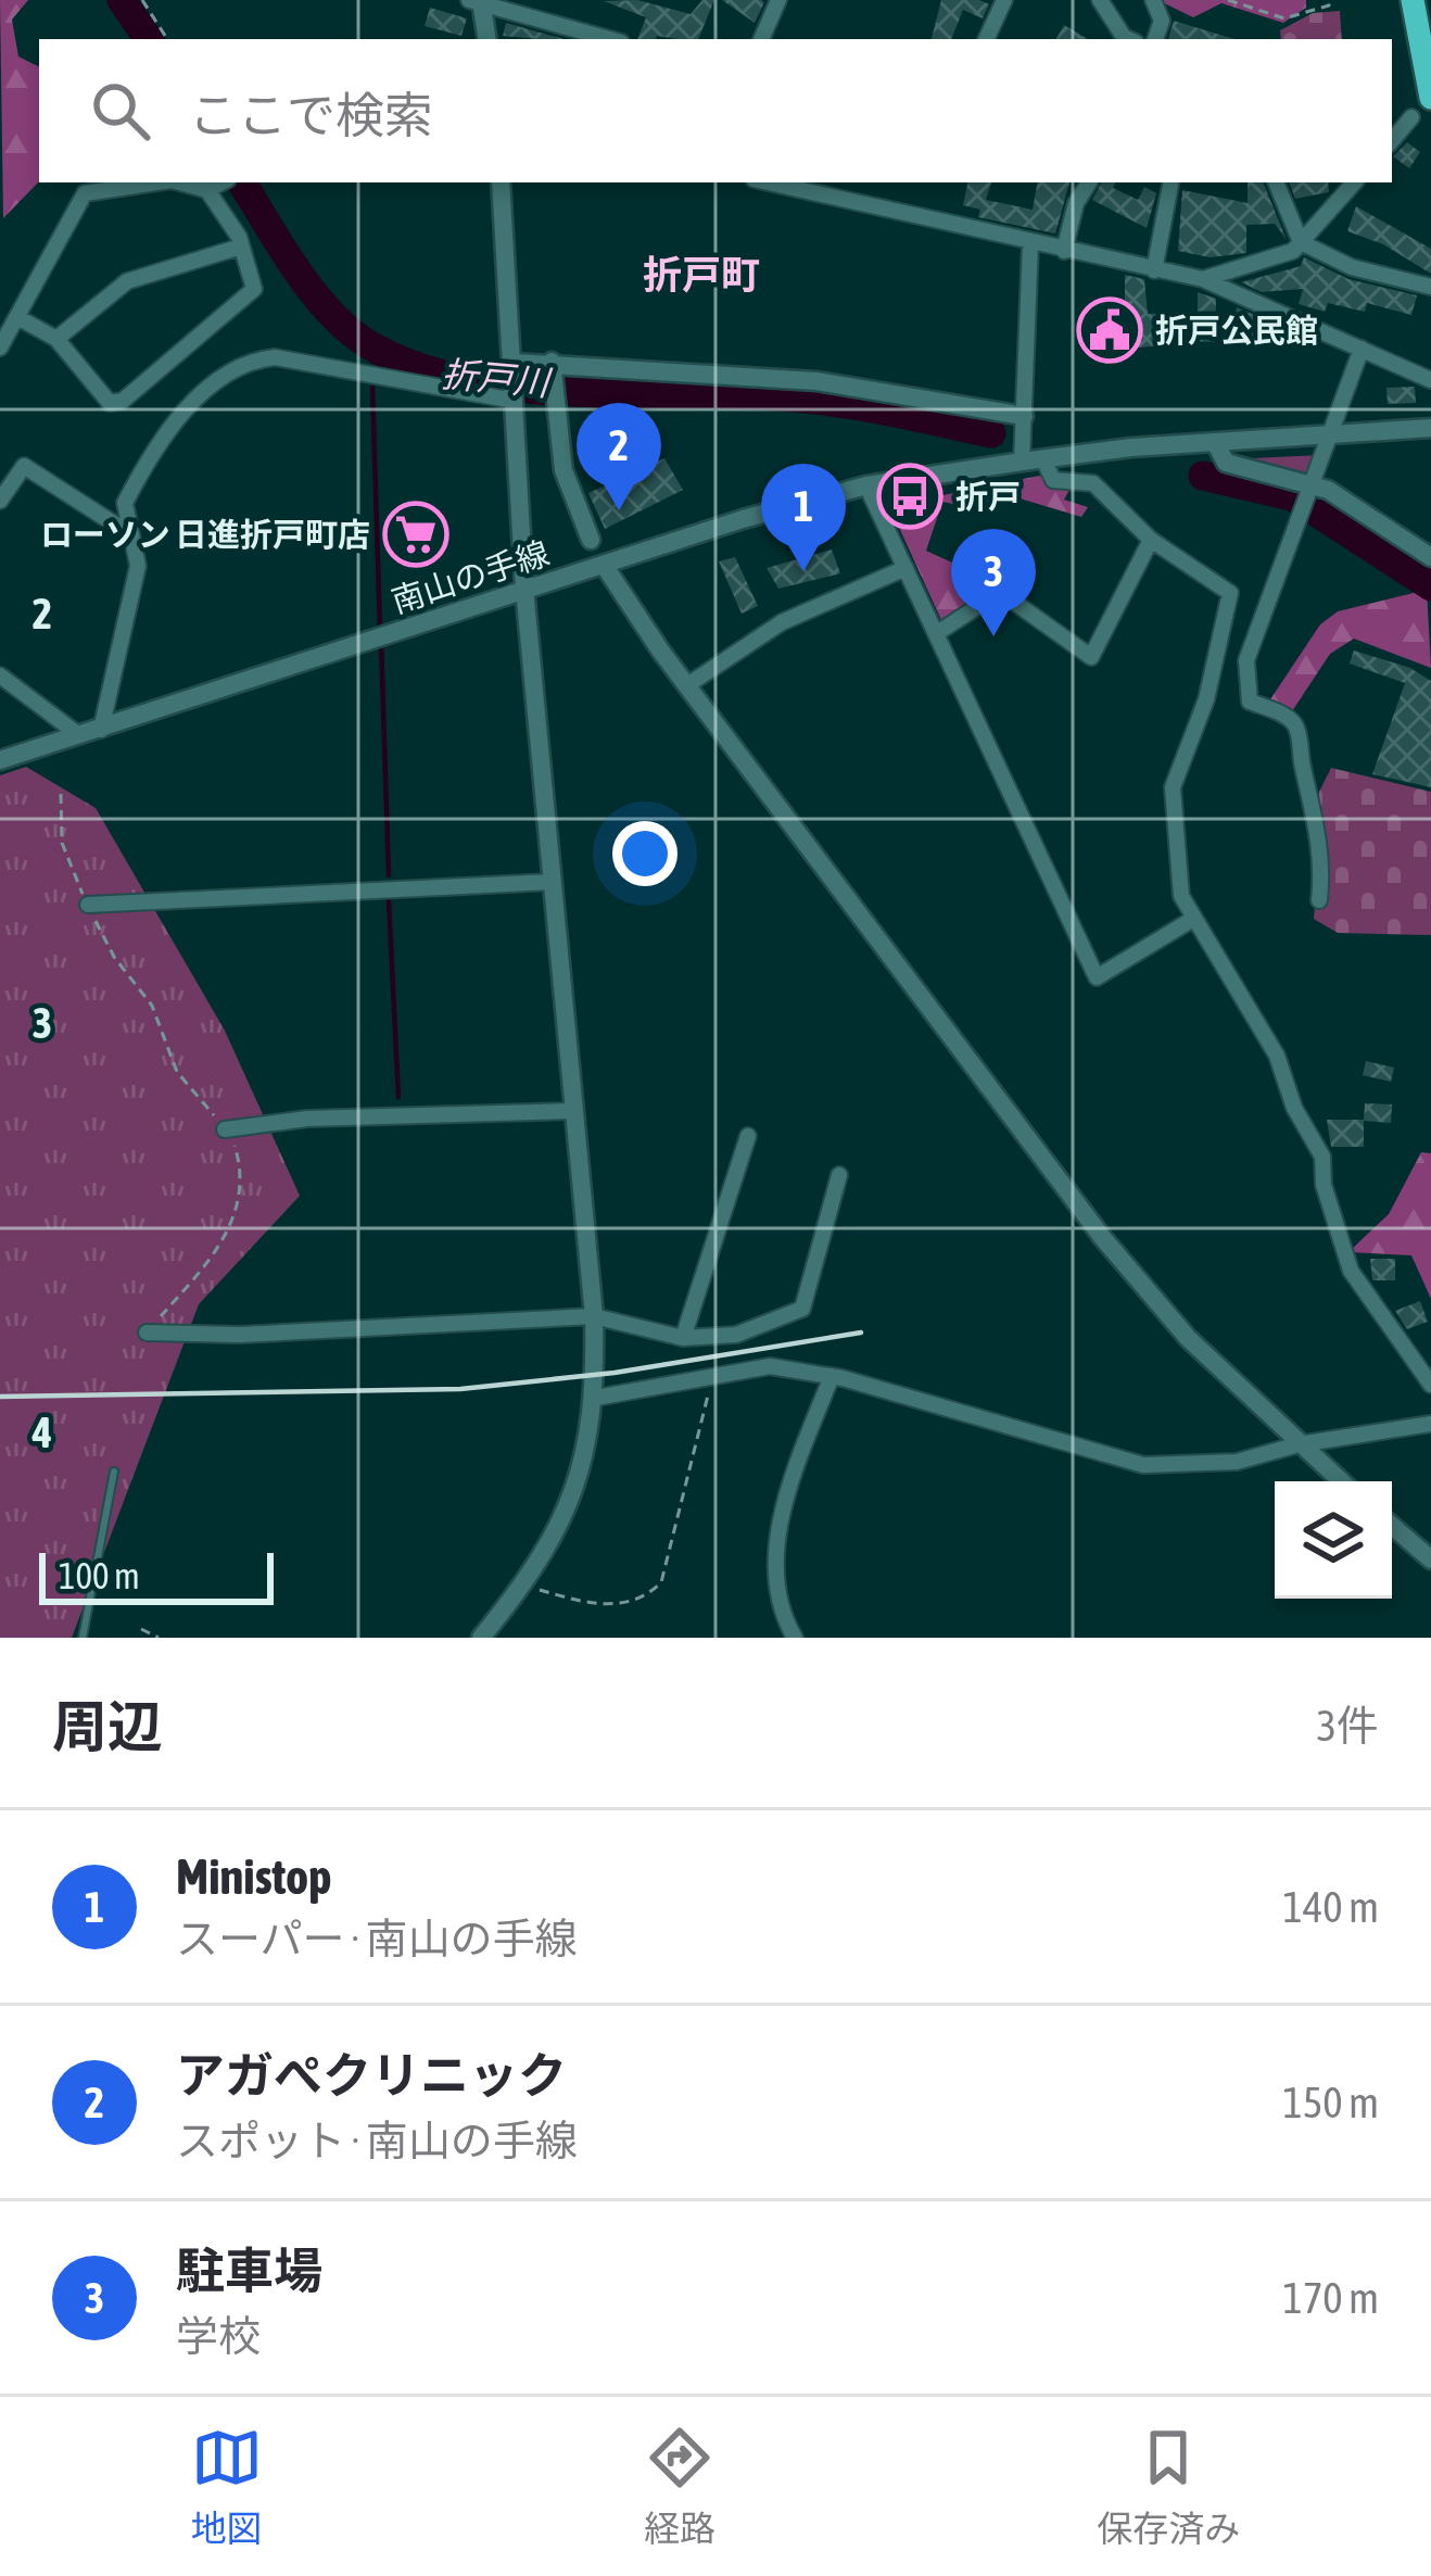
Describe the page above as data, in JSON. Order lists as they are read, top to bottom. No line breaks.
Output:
{"streets":{"street":["南山の手線"]},"districts":["折戸町"],"water":["折戸川"],"places":{"public building":["折戸公民館"],"bus stop":["折戸"],"supermarket":["ローソン 日進折戸町店"]},"scale_bar":"100 m","page":{"search":"ここで検索","pins":["2","1","3"],"scale":"100 m","heading":["周辺","3件"],"list":[{"mark":"1","name":"Ministop","note":"スーパー · 南山の手線","value":"140 m"},{"mark":"2","name":"アガぺクリニック","note":"スポット · 南山の手線","value":"150 m"},{"mark":"3","name":"駐車場","note":"学校","value":"170 m"}],"nav":["地図","経路","保存済み"]},"grid":{"rows":["2","3","4"]}}
